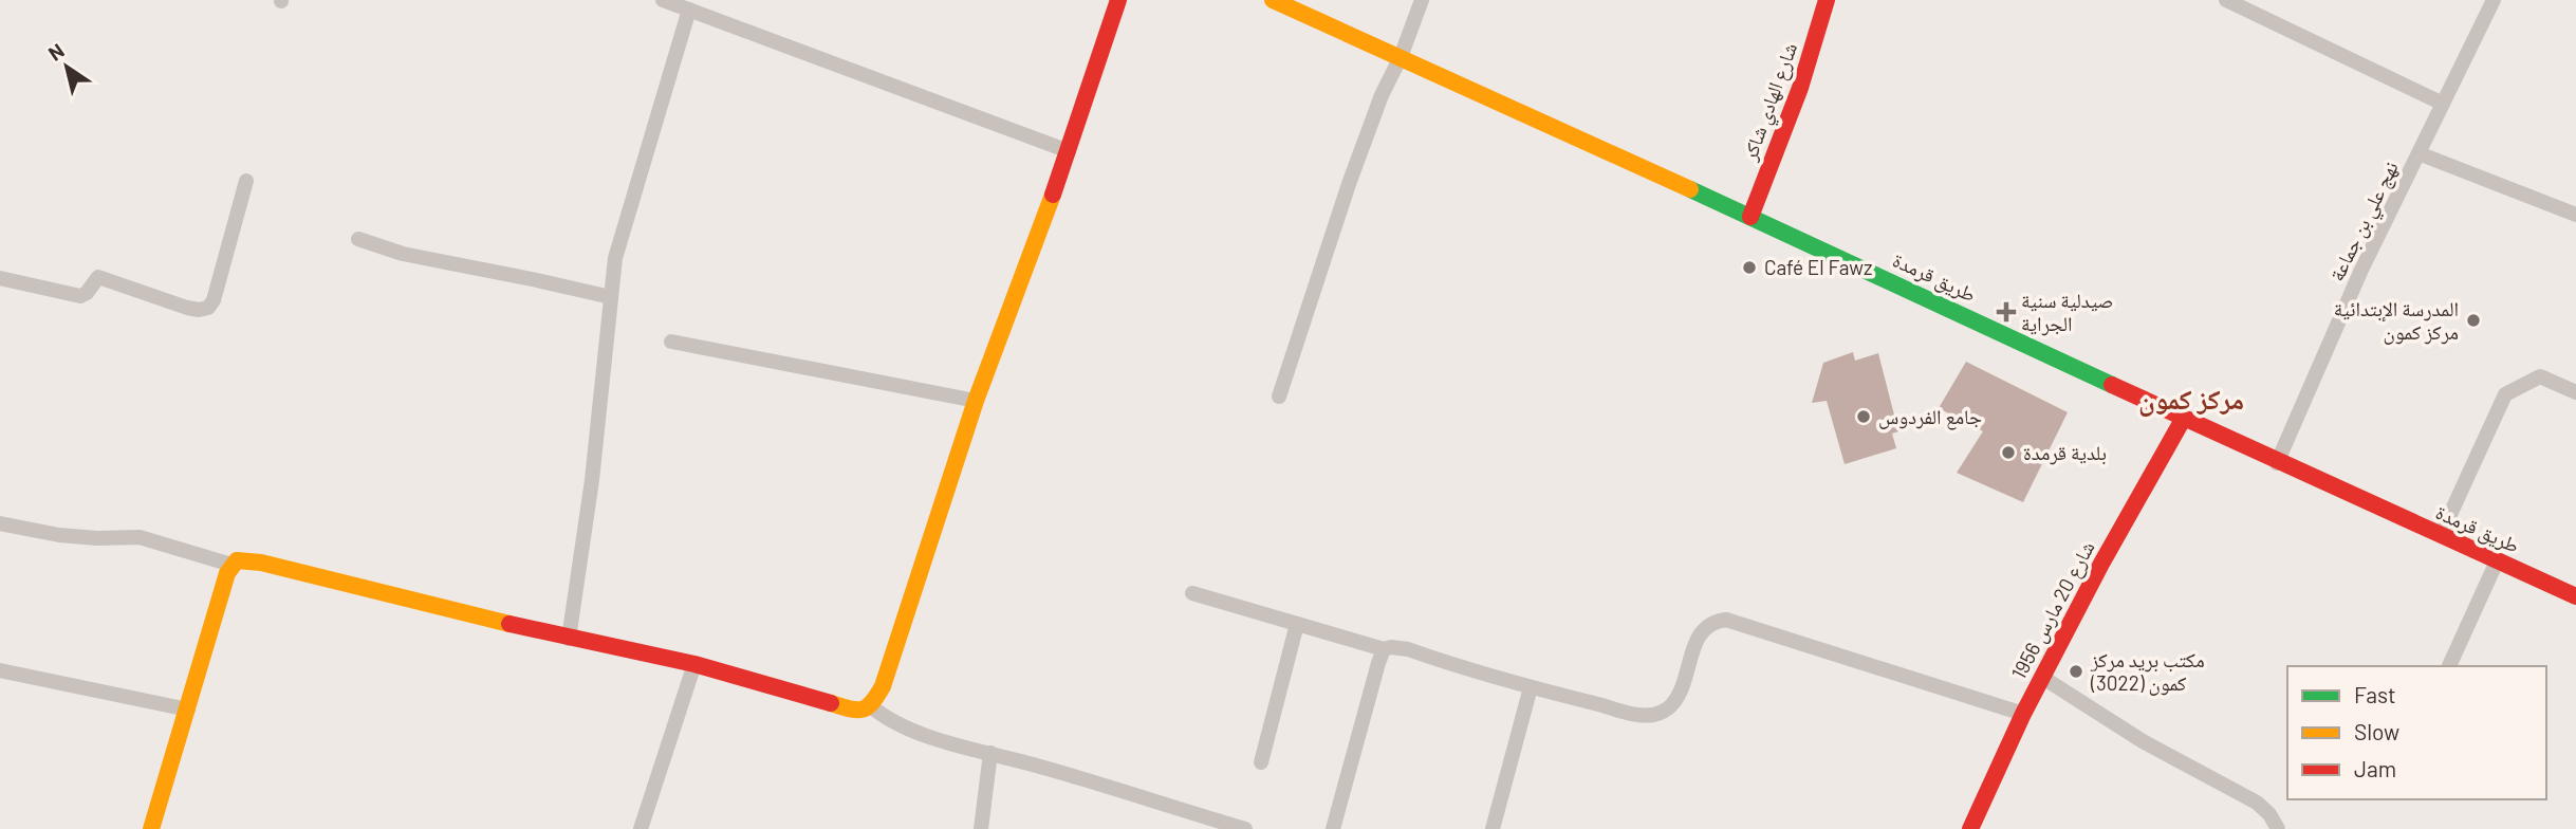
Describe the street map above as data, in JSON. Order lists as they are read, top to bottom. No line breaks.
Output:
{"streets":{"street":["شارع الهادي شاكر","نهج علي بن جماعة","طريق قرمدة","شارع 20 مارس 1956"]},"crossings":[["شارع الهادي شاكر","طريق قرمدة"],["نهج علي بن جماعة","طريق قرمدة"],["طريق قرمدة","شارع 20 مارس 1956"]],"districts":["مركز كمون"],"places":{"other":["Café El Fawz","المدرسة الإبتدائية مركز كمون","جامع الفردوس","بلدية قرمدة","مكتب بريد مركز كمون (3022)"],"health":["صيدلية سنية الجراية"]},"legend":["Fast","Slow","Jam"],"north":"top left"}
